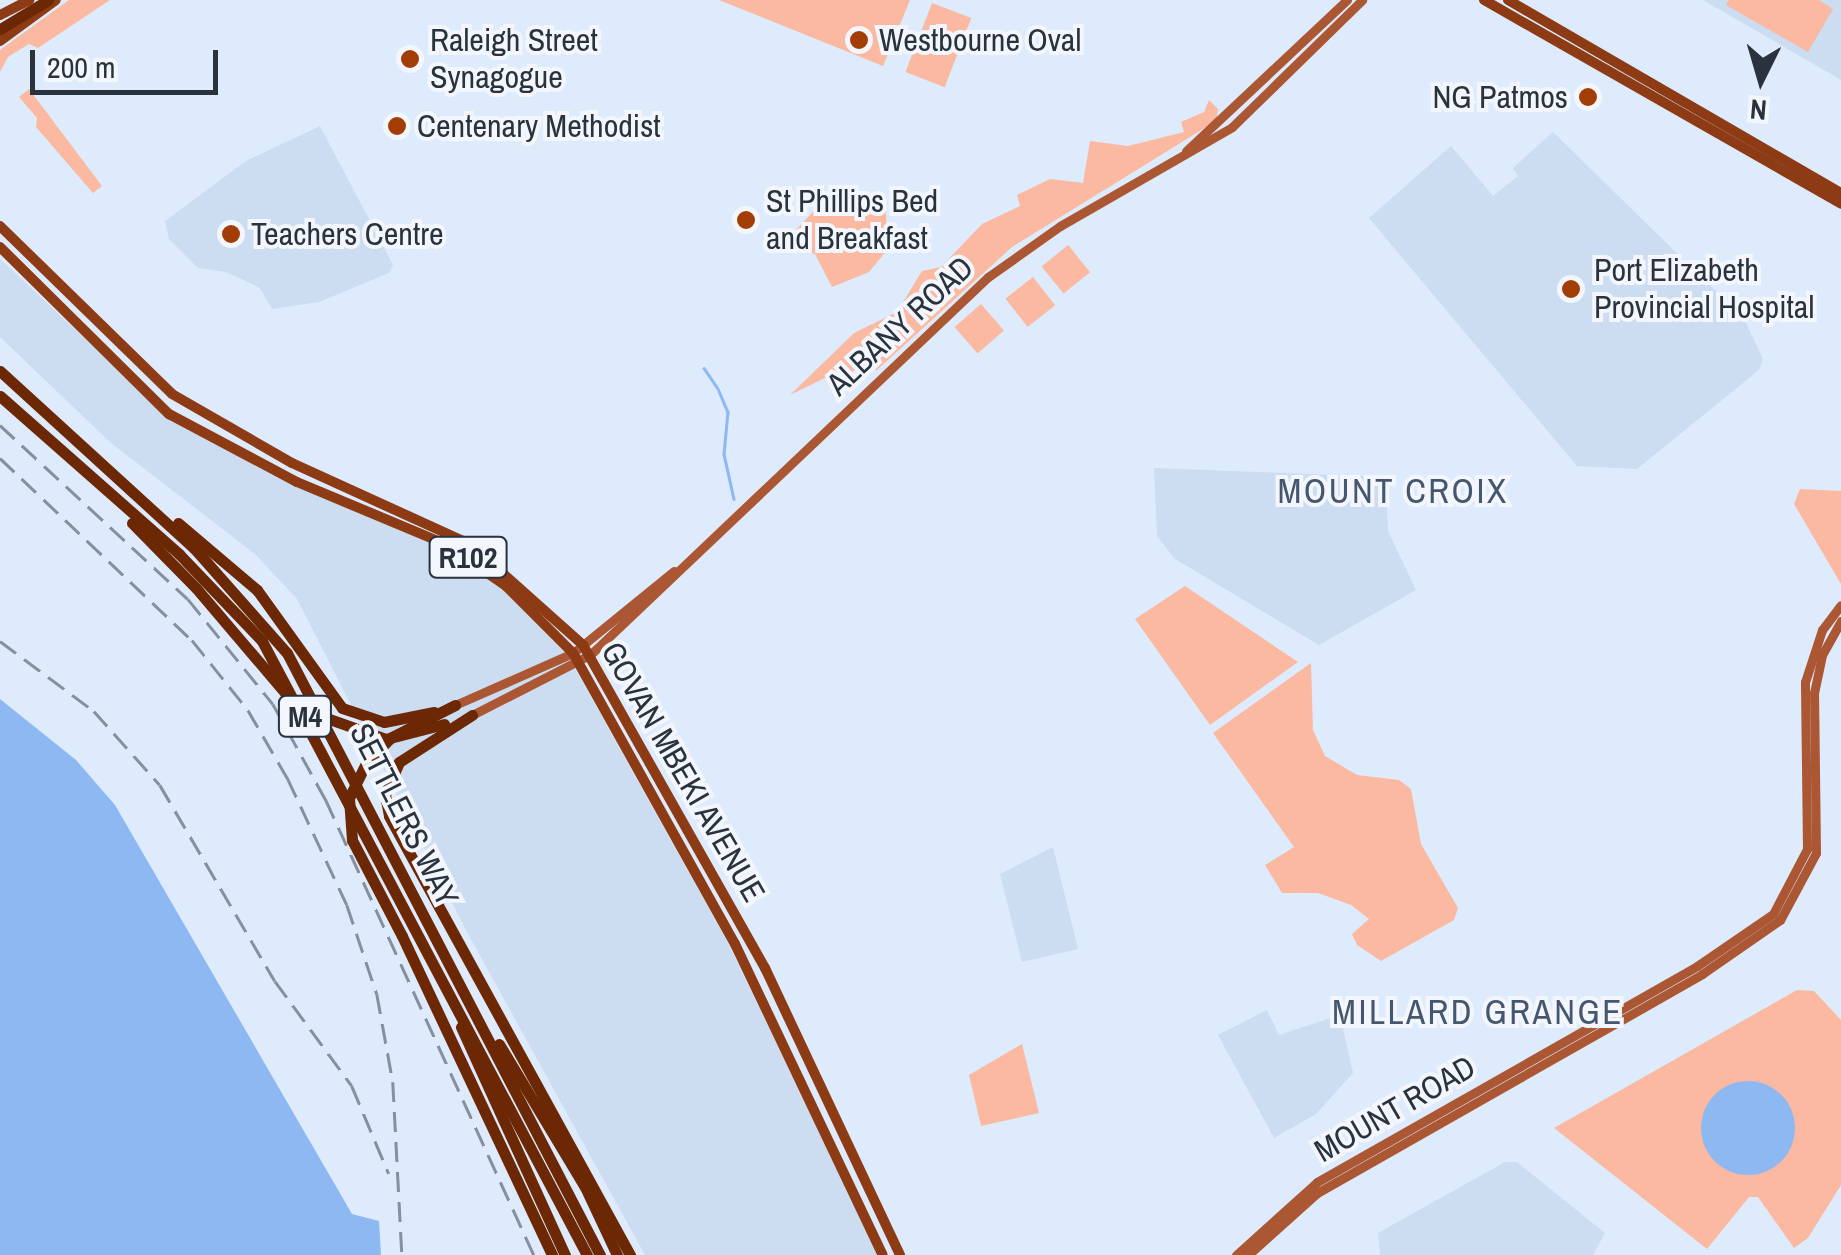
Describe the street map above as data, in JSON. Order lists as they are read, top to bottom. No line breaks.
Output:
{"streets":{"highway":["M4","SETTLERS WAY"],"main road":["ALBANY ROAD","R102","GOVAN MBEKI AVENUE","MOUNT ROAD"]},"crossings":[["ALBANY ROAD","GOVAN MBEKI AVENUE"]],"districts":["MOUNT CROIX","MILLARD GRANGE"],"places":["Westbourne Oval","Raleigh Street Synagogue","NG Patmos","Centenary Methodist","St Phillips Bed and Breakfast","Teachers Centre","Port Elizabeth Provincial Hospital"],"scale_bar":"200 m","north":"bottom"}
